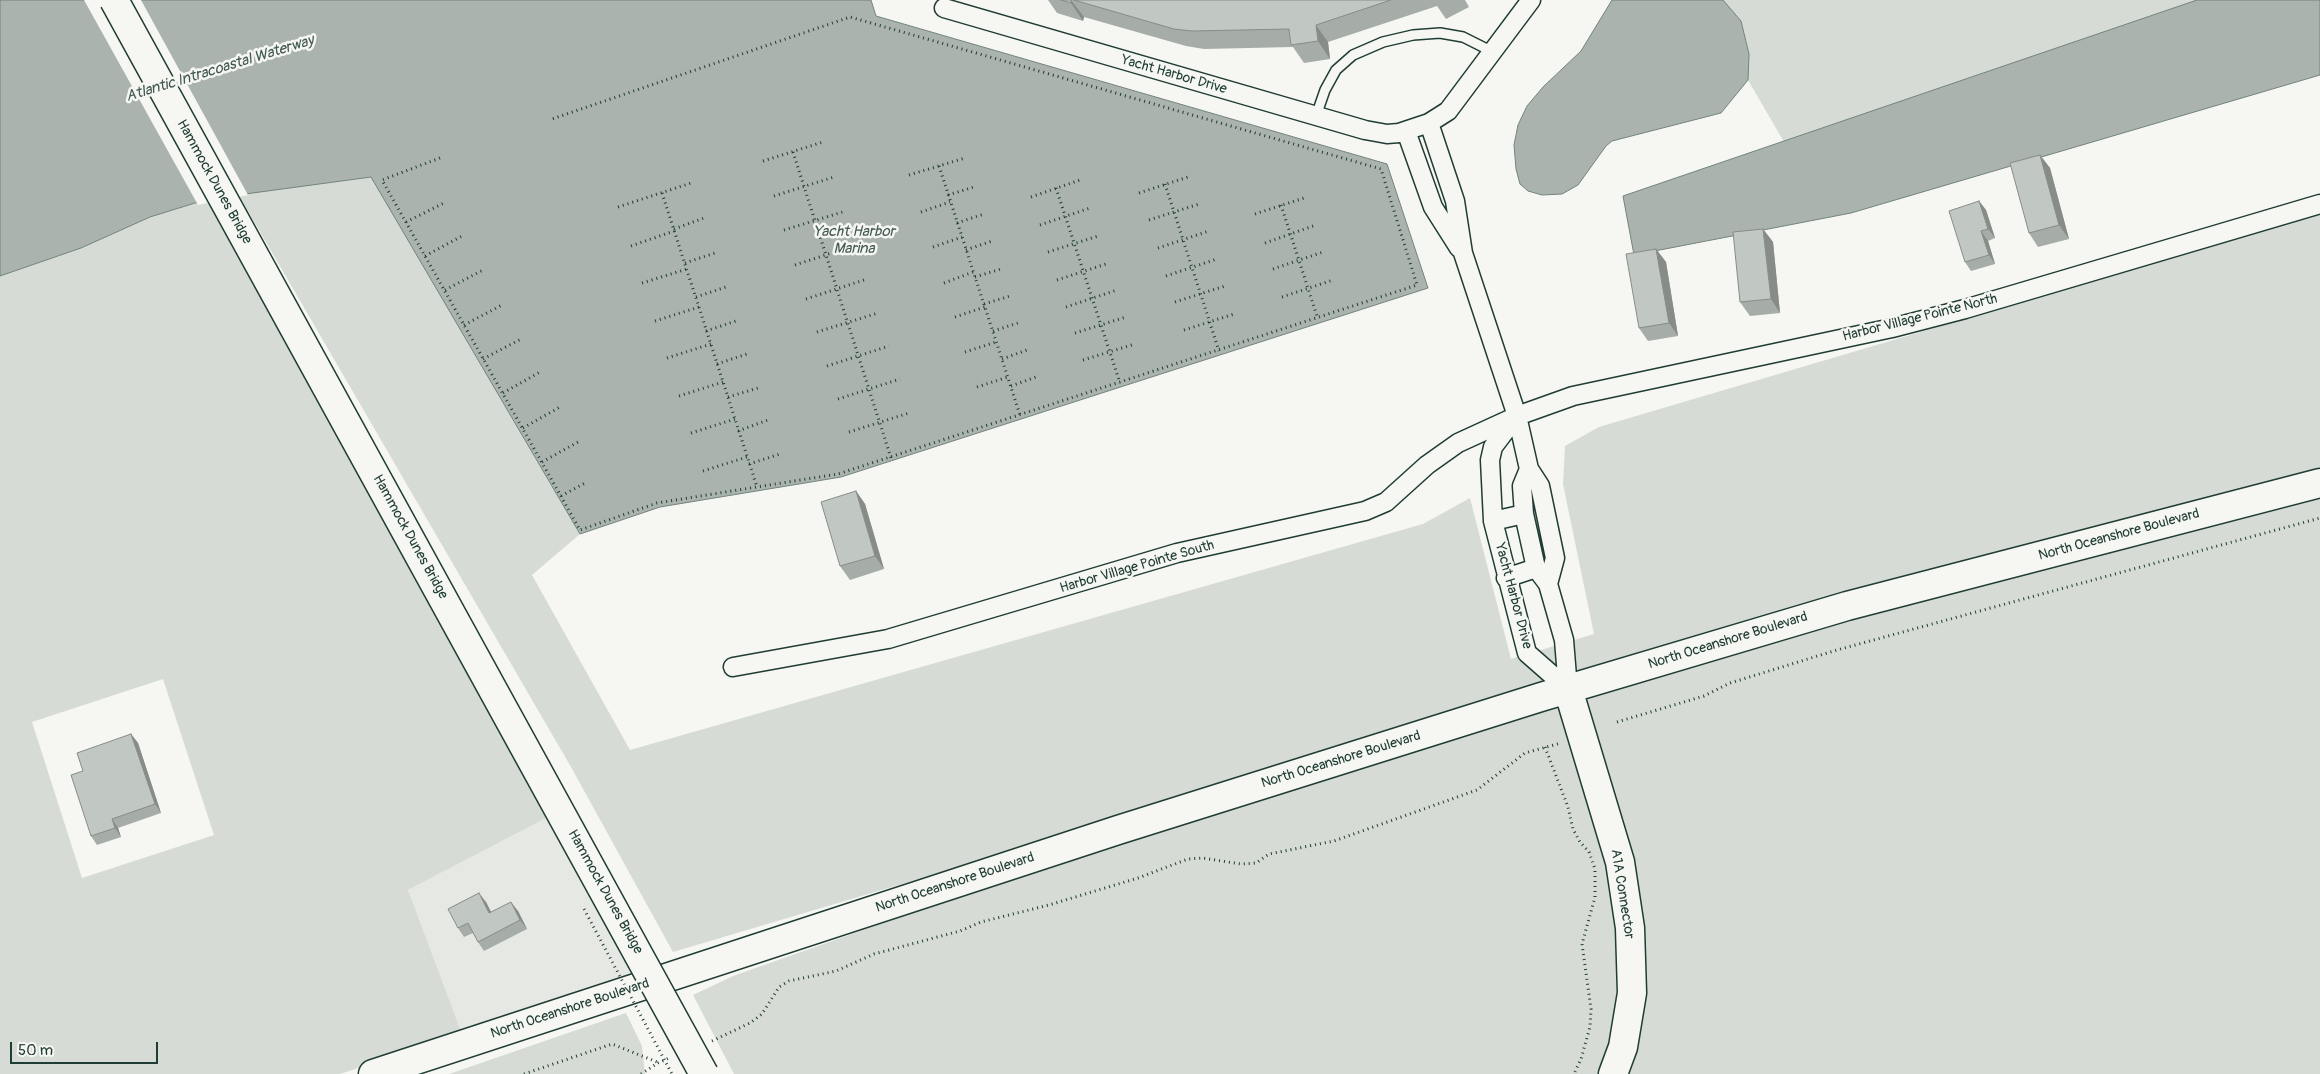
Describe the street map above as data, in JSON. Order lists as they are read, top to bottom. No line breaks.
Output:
{"streets":{"main road":["Hammock Dunes Bridge","North Oceanshore Boulevard","A1A Connector"],"street":["Yacht Harbor Drive","Harbor Village Pointe North","Harbor Village Pointe South"]},"crossings":[["Yacht Harbor Drive","Harbor Village Pointe North"],["Yacht Harbor Drive","North Oceanshore Boulevard"],["Yacht Harbor Drive","Harbor Village Pointe South"],["Yacht Harbor Drive","A1A Connector"],["Harbor Village Pointe North","Harbor Village Pointe South"],["North Oceanshore Boulevard","A1A Connector"]],"water":["Atlantic Intracoastal Waterway","Yacht Harbor Marina"],"scale_bar":"50 m"}
